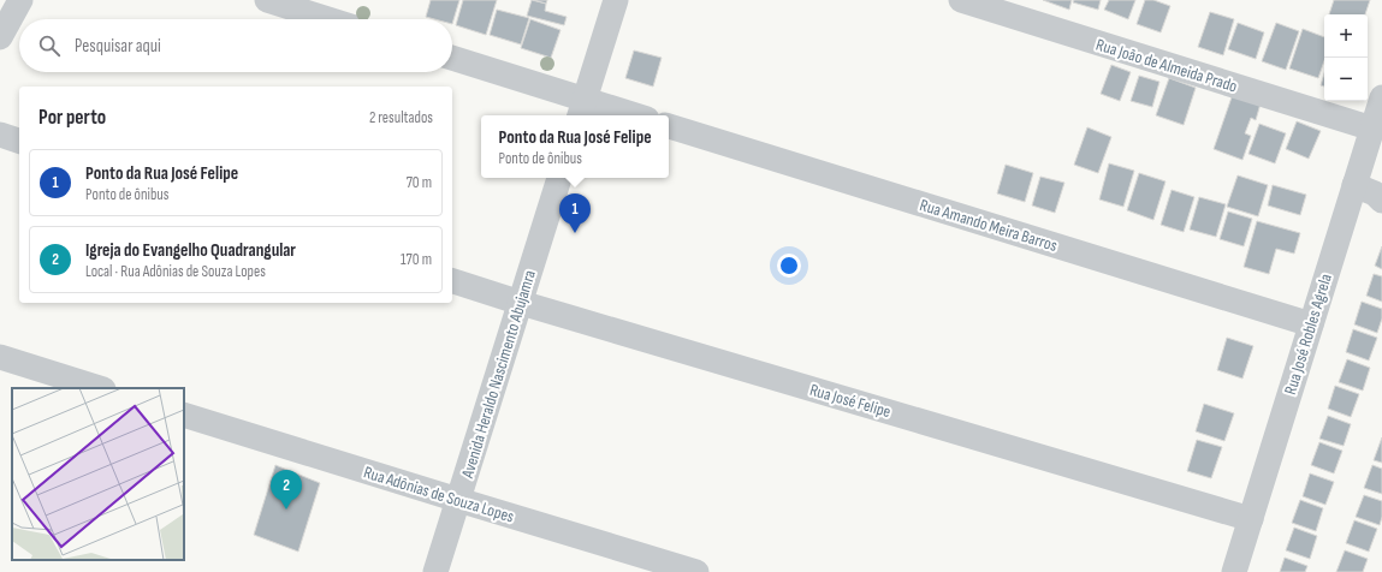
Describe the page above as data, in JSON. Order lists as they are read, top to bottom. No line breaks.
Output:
{"streets":{"street":["Rua João de Almeida Prado","Rua Amando Meira Barros","Rua José Robles Agrela","Avenida Heraldo Nascimento Abujamra","Rua José Felipe","Rua Adônias de Souza Lopes"]},"crossings":[["Rua João de Almeida Prado","Rua José Robles Agrela"],["Rua Amando Meira Barros","Rua José Robles Agrela"],["Rua José Robles Agrela","Rua José Felipe"],["Avenida Heraldo Nascimento Abujamra","Rua José Felipe"],["Avenida Heraldo Nascimento Abujamra","Rua Adônias de Souza Lopes"]],"page":{"map_buttons":["+","−"],"search":"Pesquisar aqui","heading":["Por perto","2 resultados"],"popup":["Ponto da Rua José Felipe","Ponto de ônibus"],"list":[{"mark":"1","name":"Ponto da Rua José Felipe","note":"Ponto de ônibus","value":"70 m"},{"mark":"2","name":"Igreja do Evangelho Quadrangular","note":"Local · Rua Adônias de Souza Lopes","value":"170 m"}],"pins":["1","2"]}}
